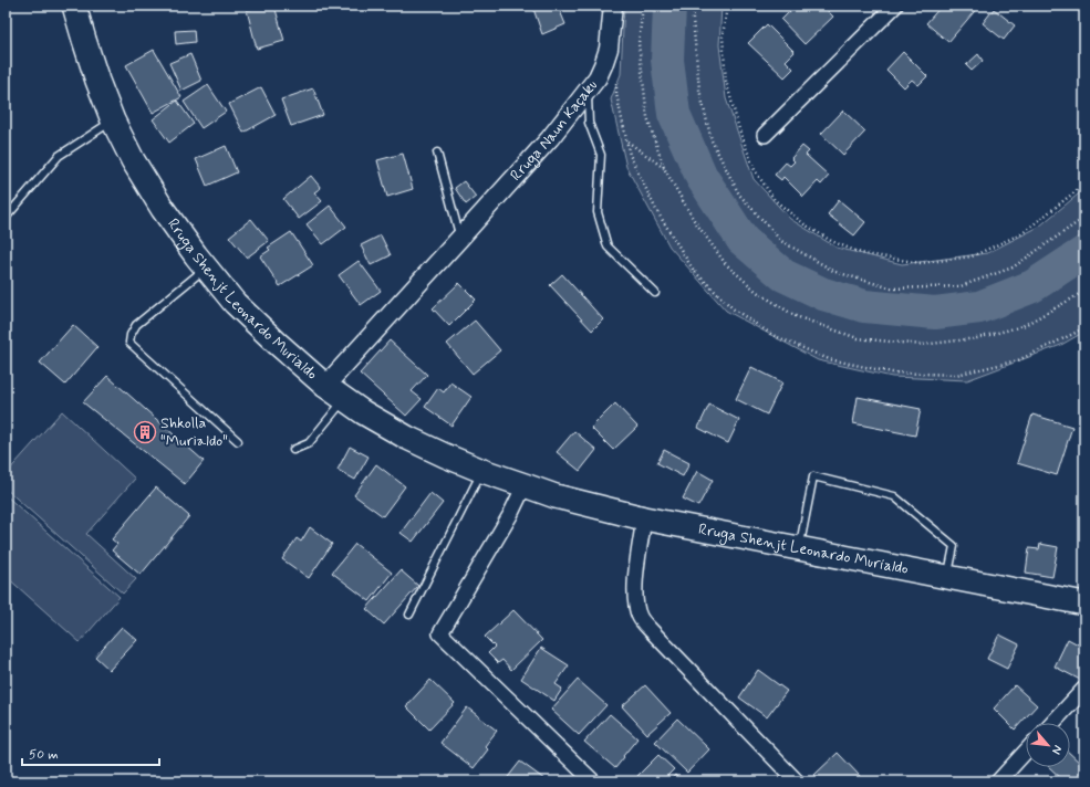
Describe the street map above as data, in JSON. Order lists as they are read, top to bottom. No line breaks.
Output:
{"streets":{"main road":["Rruga Shenjt Leonardo Murialdo"],"street":["Rruga Naun Kaçaku"]},"crossings":[["Rruga Naun Kaçaku","Rruga Shenjt Leonardo Murialdo"]],"places":{"building":["Shkolla \"Murialdo\""]},"scale_bar":"50 m","north":"bottom right"}
